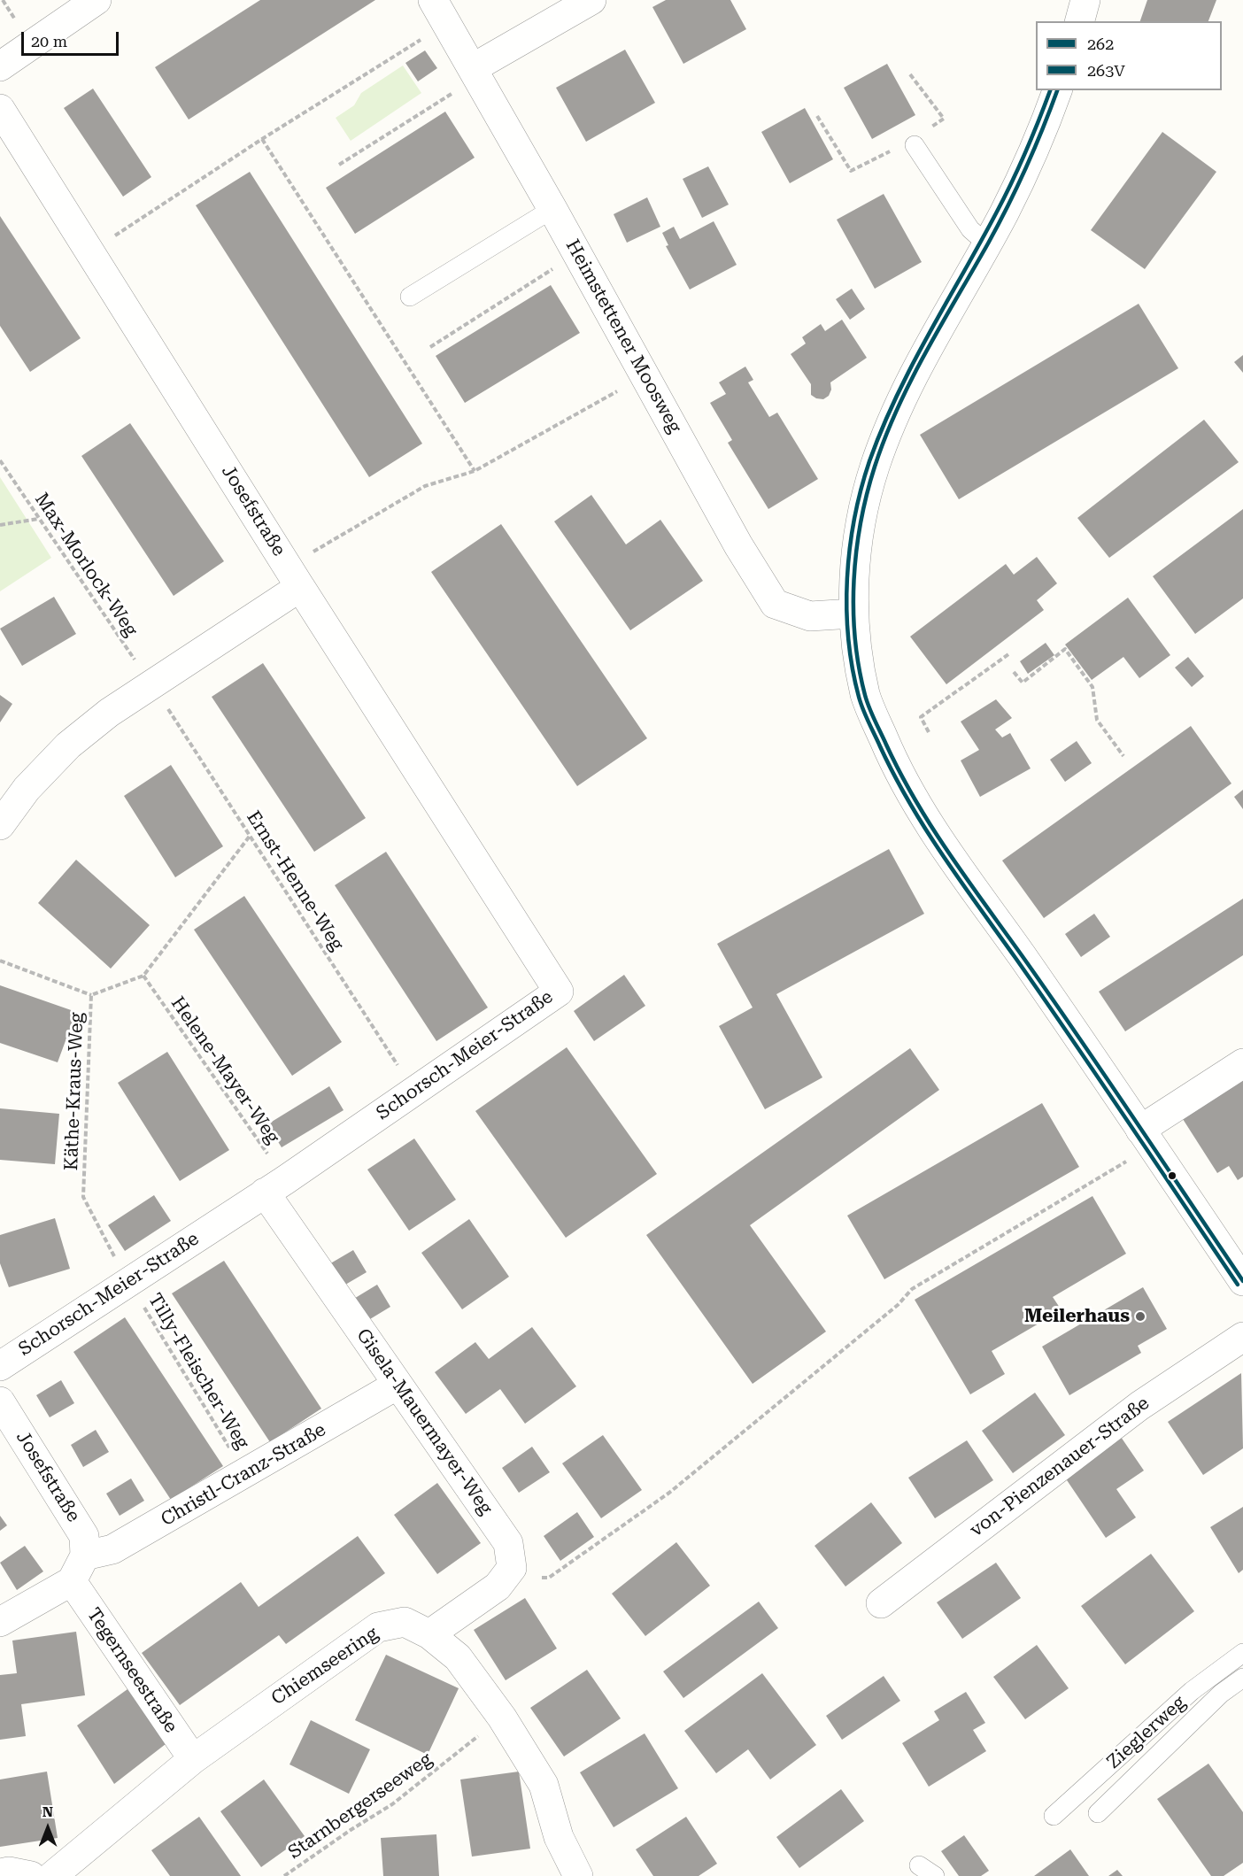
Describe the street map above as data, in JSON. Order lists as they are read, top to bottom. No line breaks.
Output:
{"streets":{"street":["Heimstettener Moosweg","Josefstraße","Schorsch-Meier-Straße","Gisela-Mauermayer-Weg","von-Pienzenauer-Straße","Christl-Cranz-Straße","Chiemseering","Tegernseestraße"],"lane":["Zieglerweg"],"path":["Max-Morlock-Weg","Ernst-Henne-Weg","Helene-Mayer-Weg","Käthe-Kraus-Weg","Tilly-Fleischer-Weg","Starnbergerseeweg"]},"crossings":[["Josefstraße","Schorsch-Meier-Straße"],["Josefstraße","Christl-Cranz-Straße"],["Max-Morlock-Weg","Ernst-Henne-Weg"],["Ernst-Henne-Weg","Schorsch-Meier-Straße"],["Schorsch-Meier-Straße","Helene-Mayer-Weg"],["Schorsch-Meier-Straße","Käthe-Kraus-Weg"],["Schorsch-Meier-Straße","Tilly-Fleischer-Weg"],["Schorsch-Meier-Straße","Gisela-Mauermayer-Weg"],["Helene-Mayer-Weg","Käthe-Kraus-Weg"],["Helene-Mayer-Weg","Gisela-Mauermayer-Weg"],["Käthe-Kraus-Weg","Tilly-Fleischer-Weg"],["Tilly-Fleischer-Weg","Christl-Cranz-Straße"],["Gisela-Mauermayer-Weg","Christl-Cranz-Straße"],["Chiemseering","Tegernseestraße"],["Chiemseering","Starnbergerseeweg"]],"places":["Meilerhaus"],"lines":["transit line 262","transit line 263V"],"legend":["262","263V"],"scale_bar":"20 m","north":"top"}
